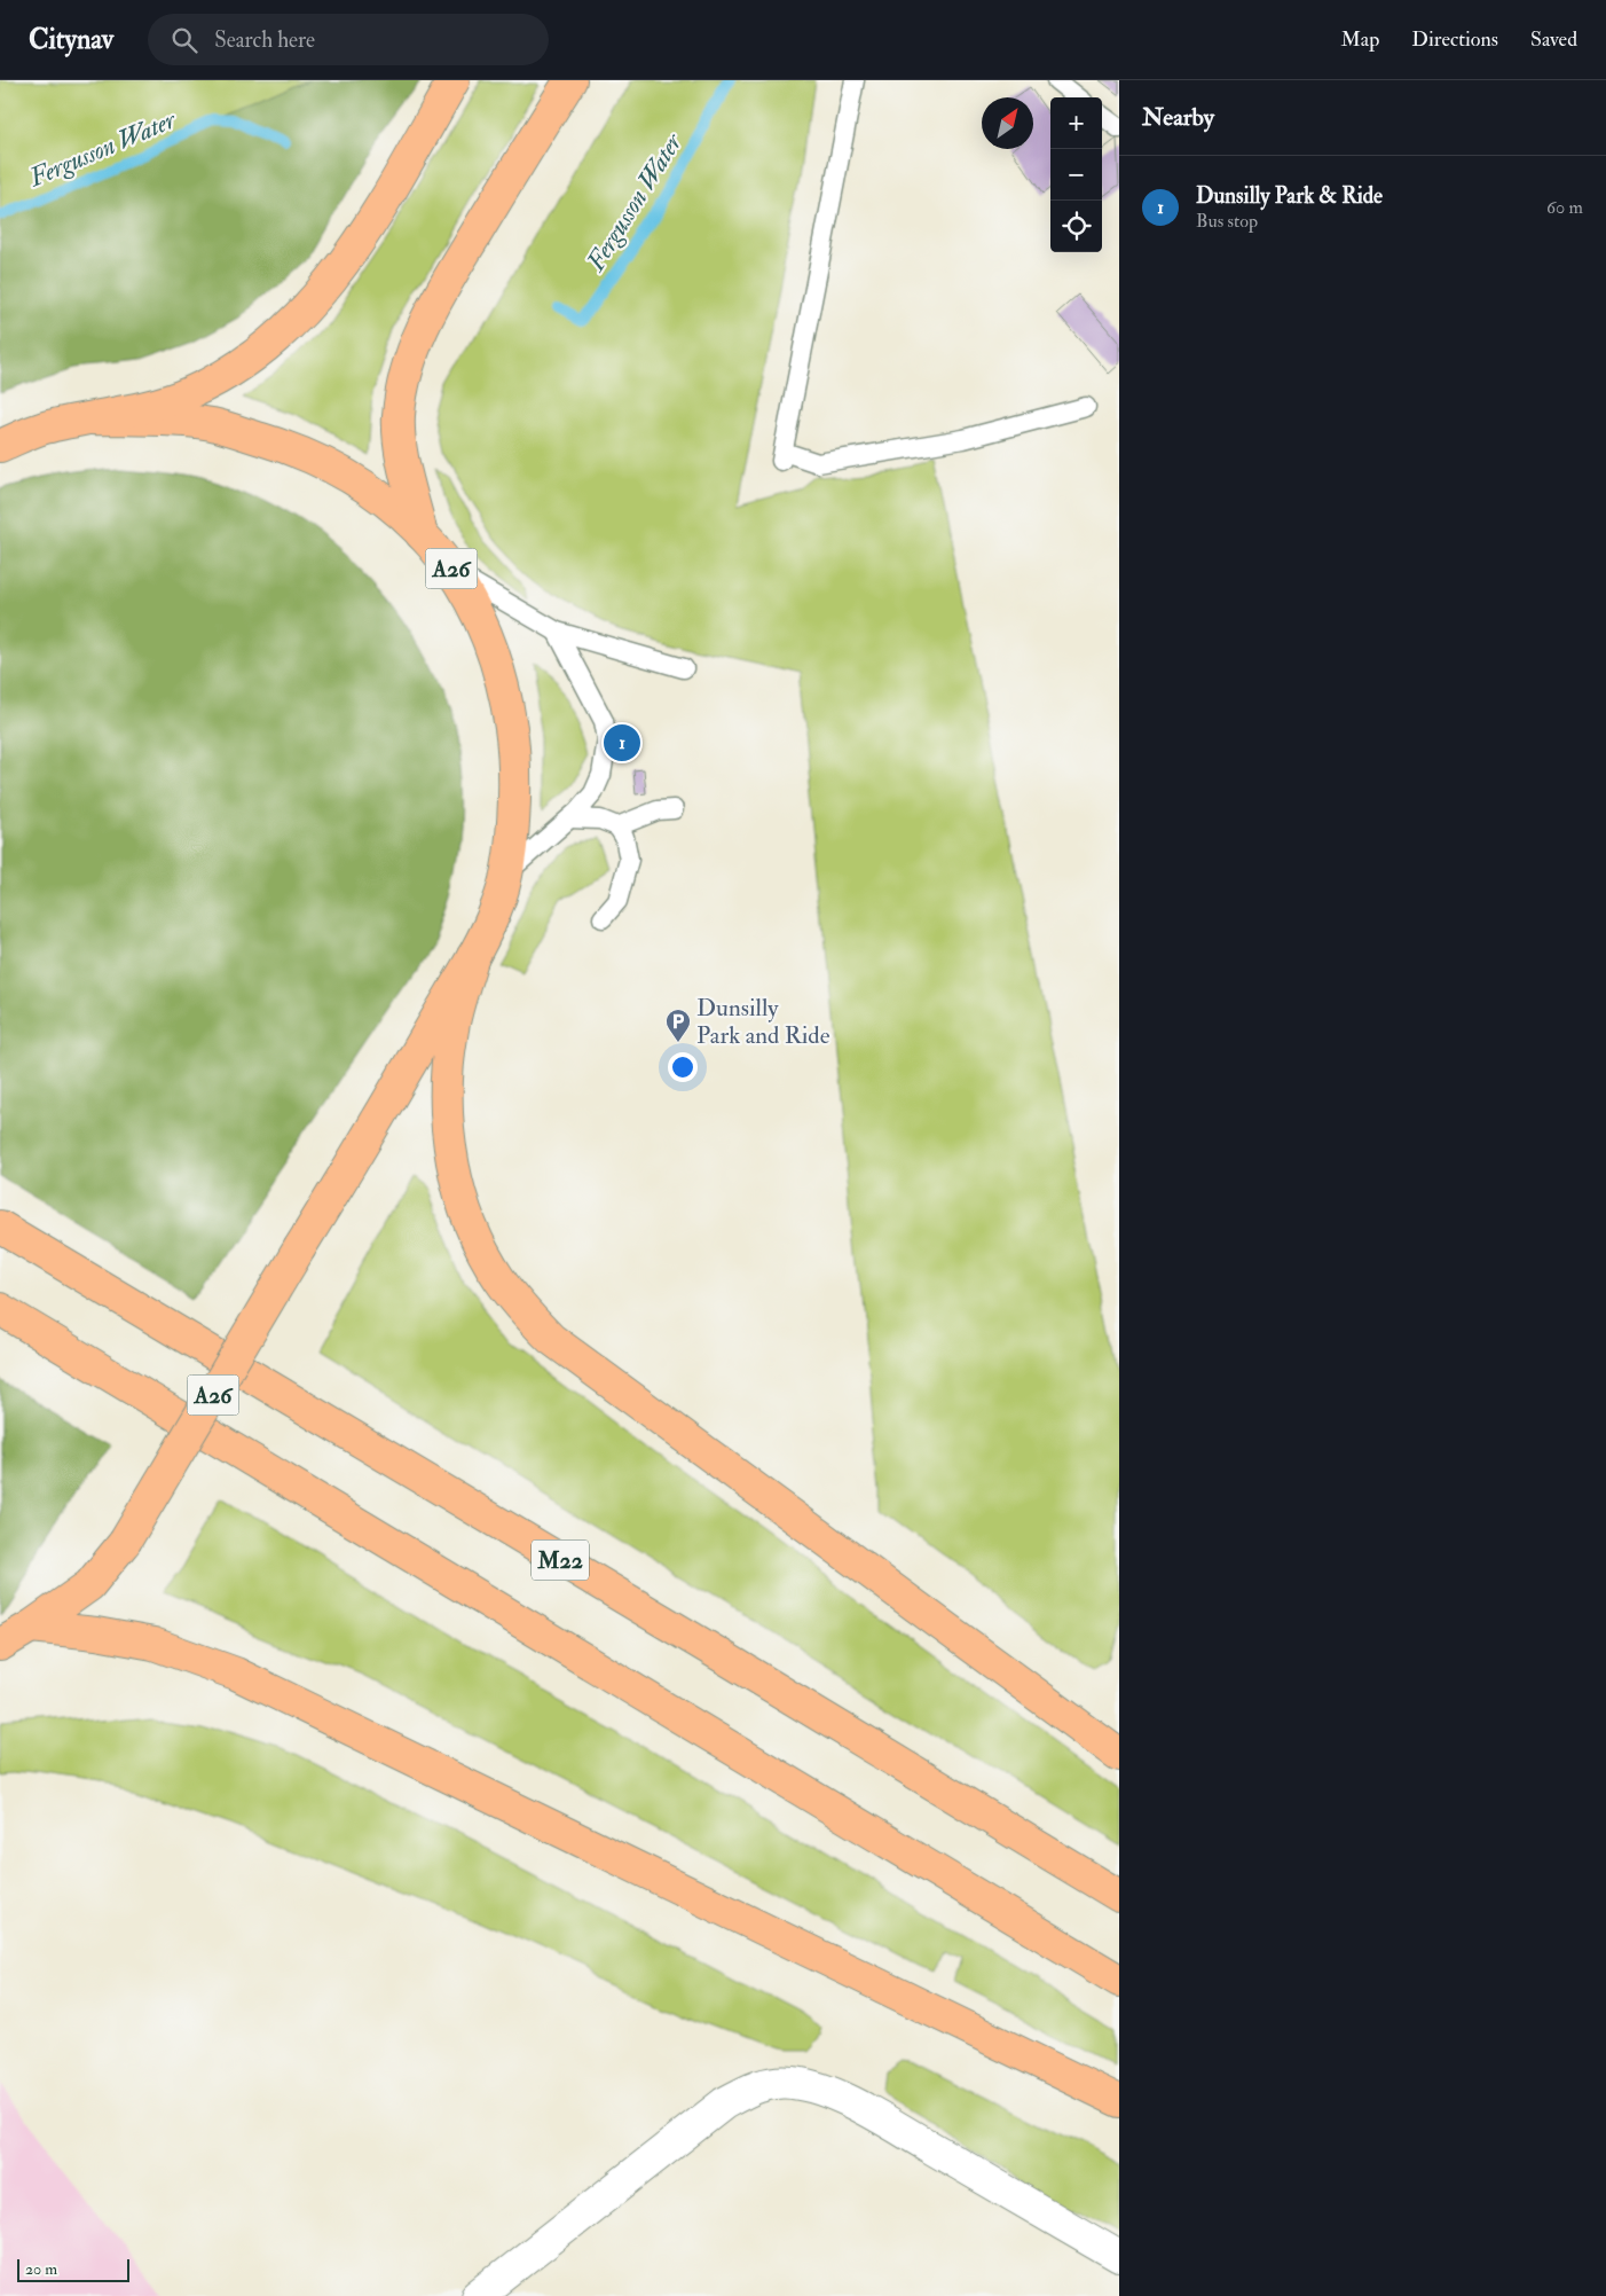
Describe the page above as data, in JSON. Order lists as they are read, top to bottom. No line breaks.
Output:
{"streets":{"highway":["A26","M22"]},"water":["Fergusson Water"],"places":{"parking":["Dunsilly Park and Ride"]},"scale_bar":"20 m","north":"top right","page":{"header":"Citynav","search":"Search here","nav":["Map","Directions","Saved"],"heading":"Nearby","map_buttons":["+","−"],"list":[{"mark":"1","name":"Dunsilly Park & Ride","note":"Bus stop","value":"60 m"}],"pins":"1","scale":"20 m"}}
